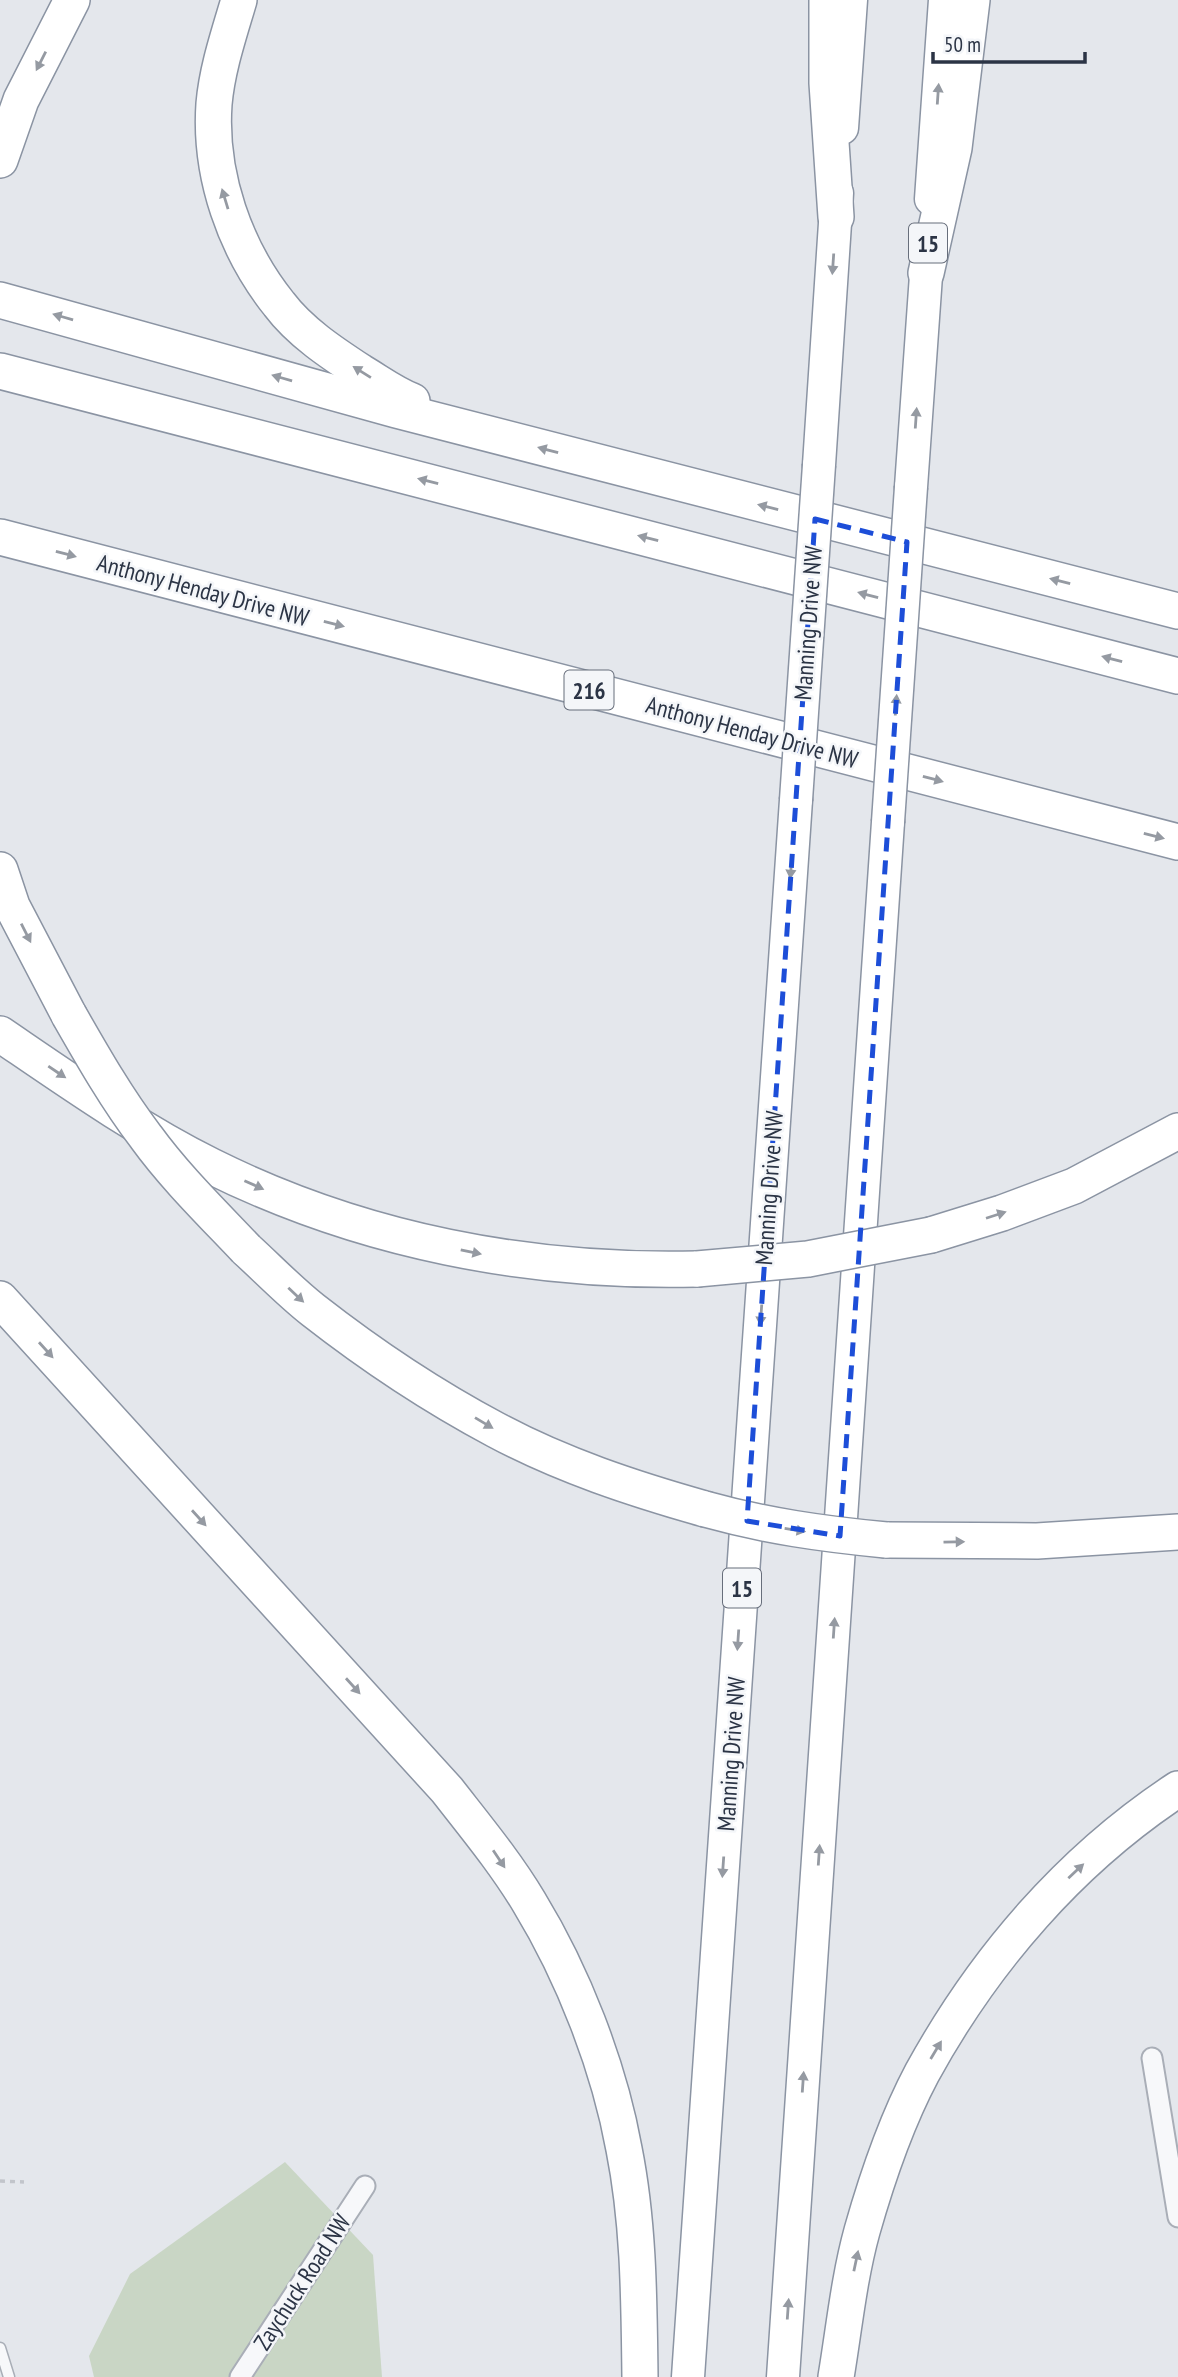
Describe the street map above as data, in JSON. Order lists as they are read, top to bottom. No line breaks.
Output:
{"streets":{"highway":["15","Anthony Henday Drive NW","Manning Drive NW","216"],"street":["Zaychuck Road NW"]},"scale_bar":"50 m"}
